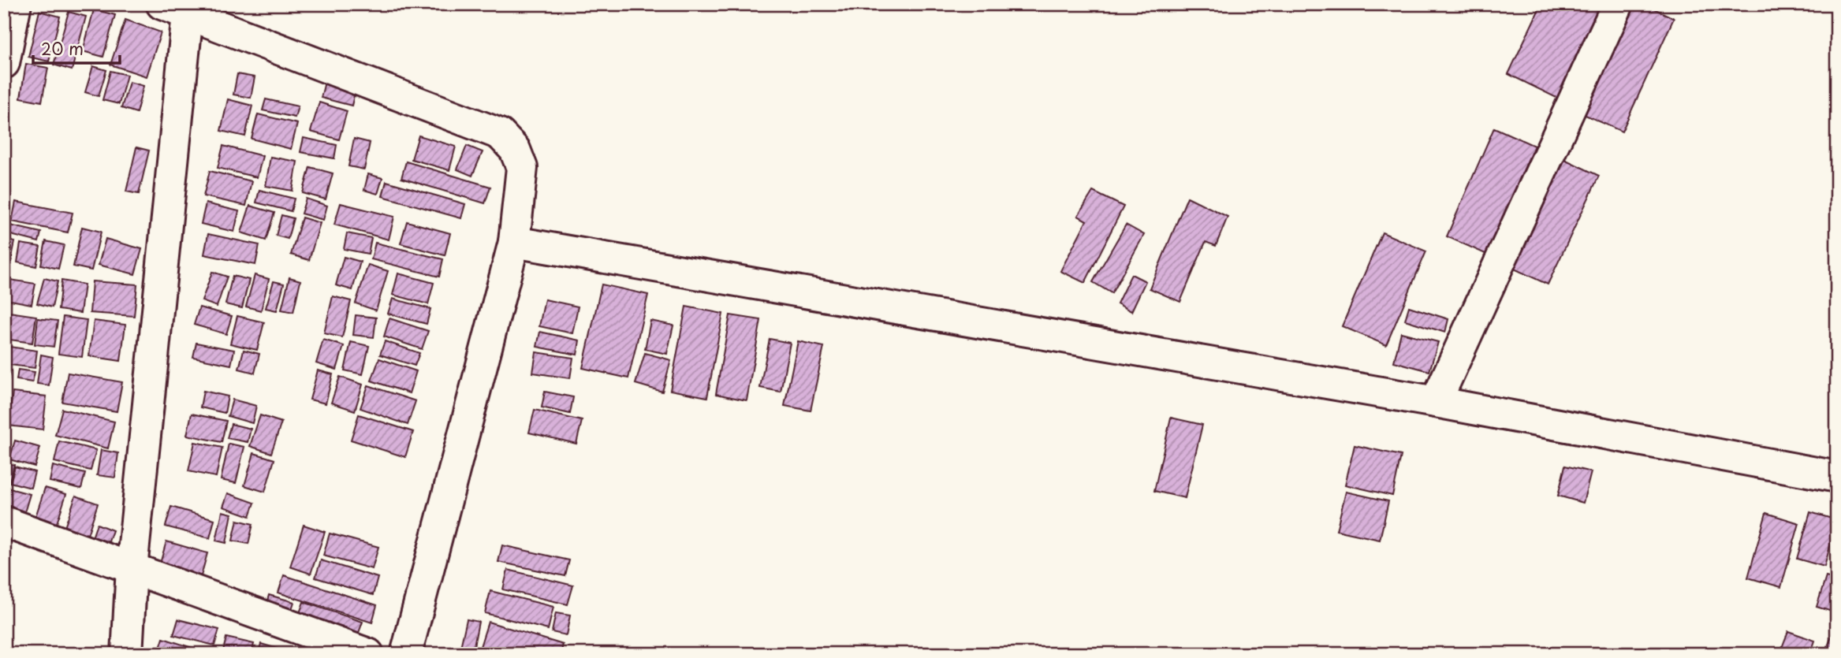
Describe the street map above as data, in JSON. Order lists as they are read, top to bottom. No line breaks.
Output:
{"scale_bar":"20 m"}
